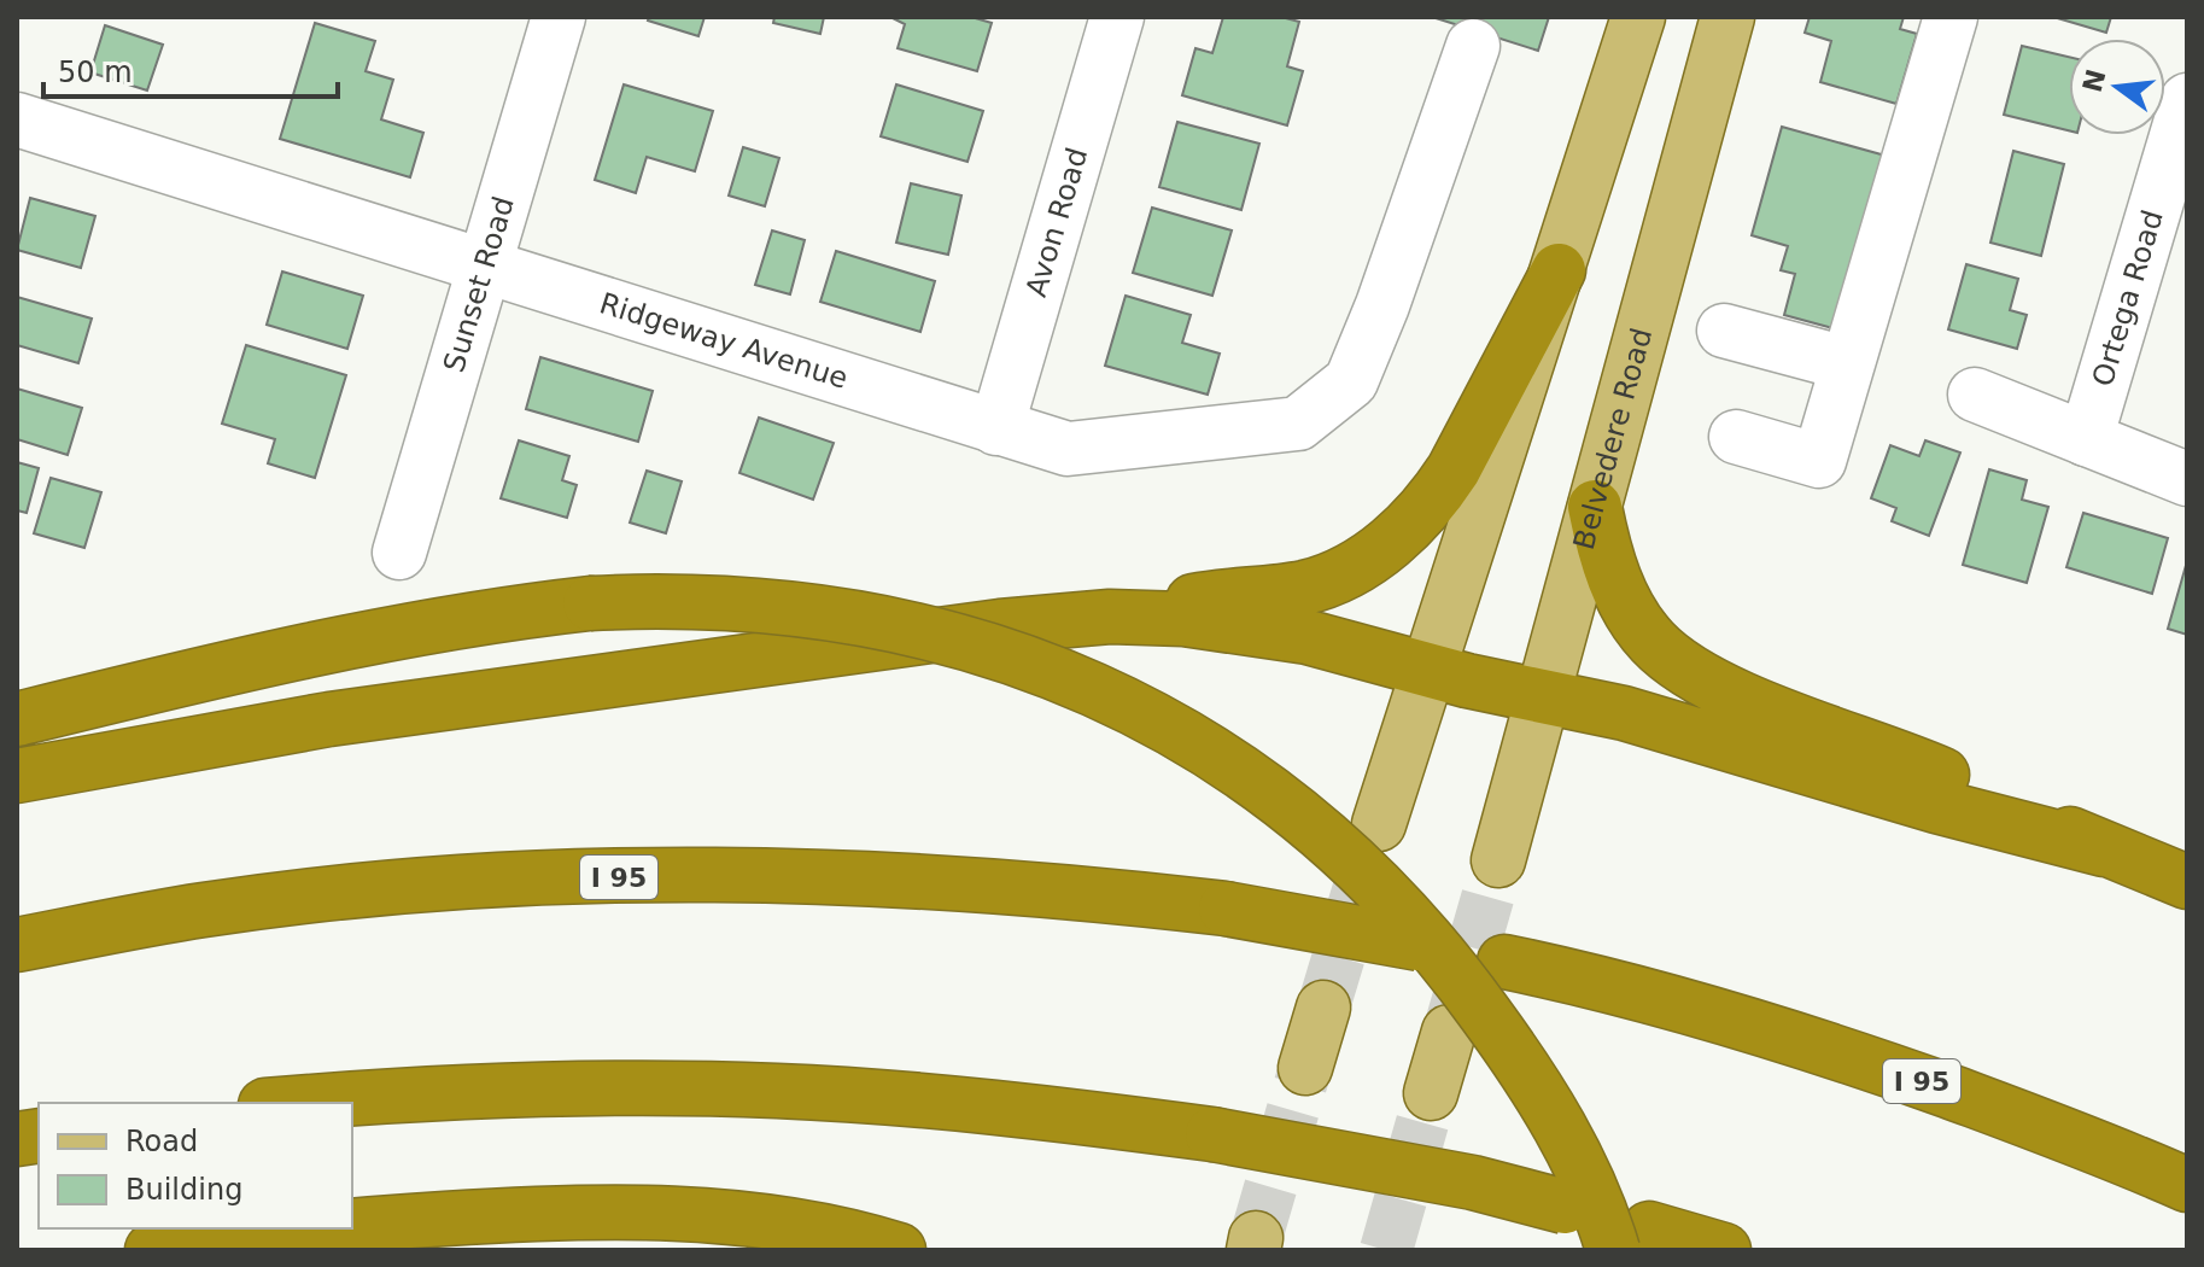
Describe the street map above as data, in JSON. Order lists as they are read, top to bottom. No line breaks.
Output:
{"streets":{"highway":["I 95"],"main road":["Belvedere Road"],"street":["Avon Road","Sunset Road","Ortega Road","Ridgeway Avenue"]},"crossings":[["Avon Road","Ridgeway Avenue"],["Sunset Road","Ridgeway Avenue"]],"legend":["Road","Building"],"scale_bar":"50 m","north":"left"}
